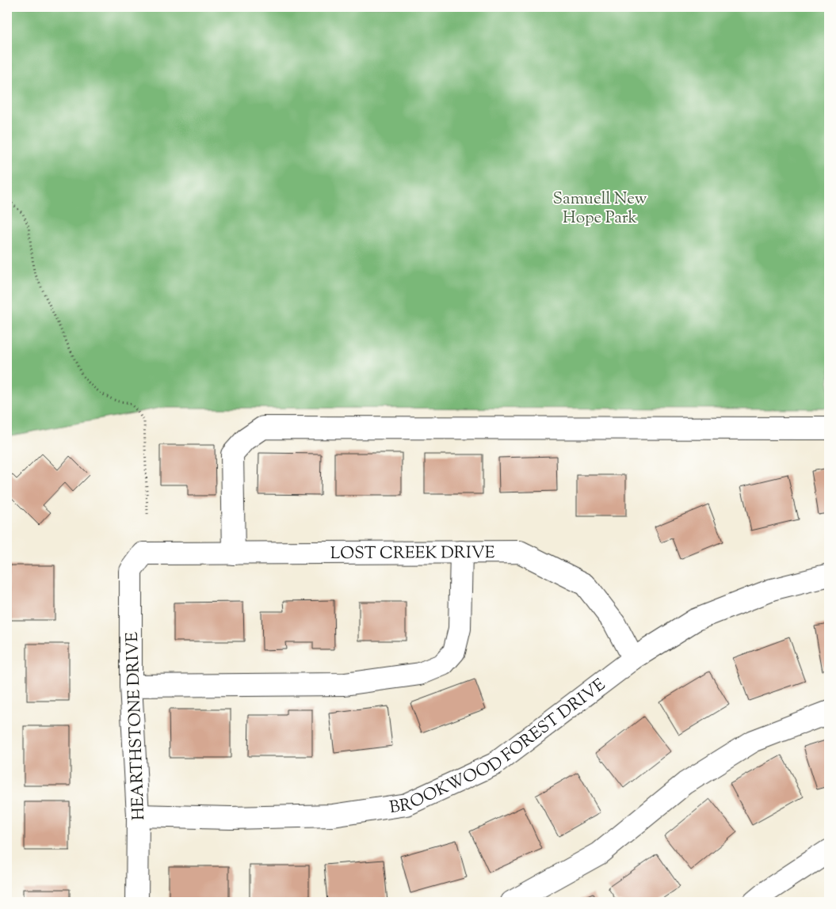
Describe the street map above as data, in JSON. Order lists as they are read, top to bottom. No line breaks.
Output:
{"streets":{"street":["LOST CREEK DRIVE","HEARTHSTONE DRIVE","BROOKWOOD FOREST DRIVE"]},"crossings":[["LOST CREEK DRIVE","HEARTHSTONE DRIVE"],["LOST CREEK DRIVE","BROOKWOOD FOREST DRIVE"],["HEARTHSTONE DRIVE","BROOKWOOD FOREST DRIVE"]],"parks":["Samuell New Hope Park"]}
